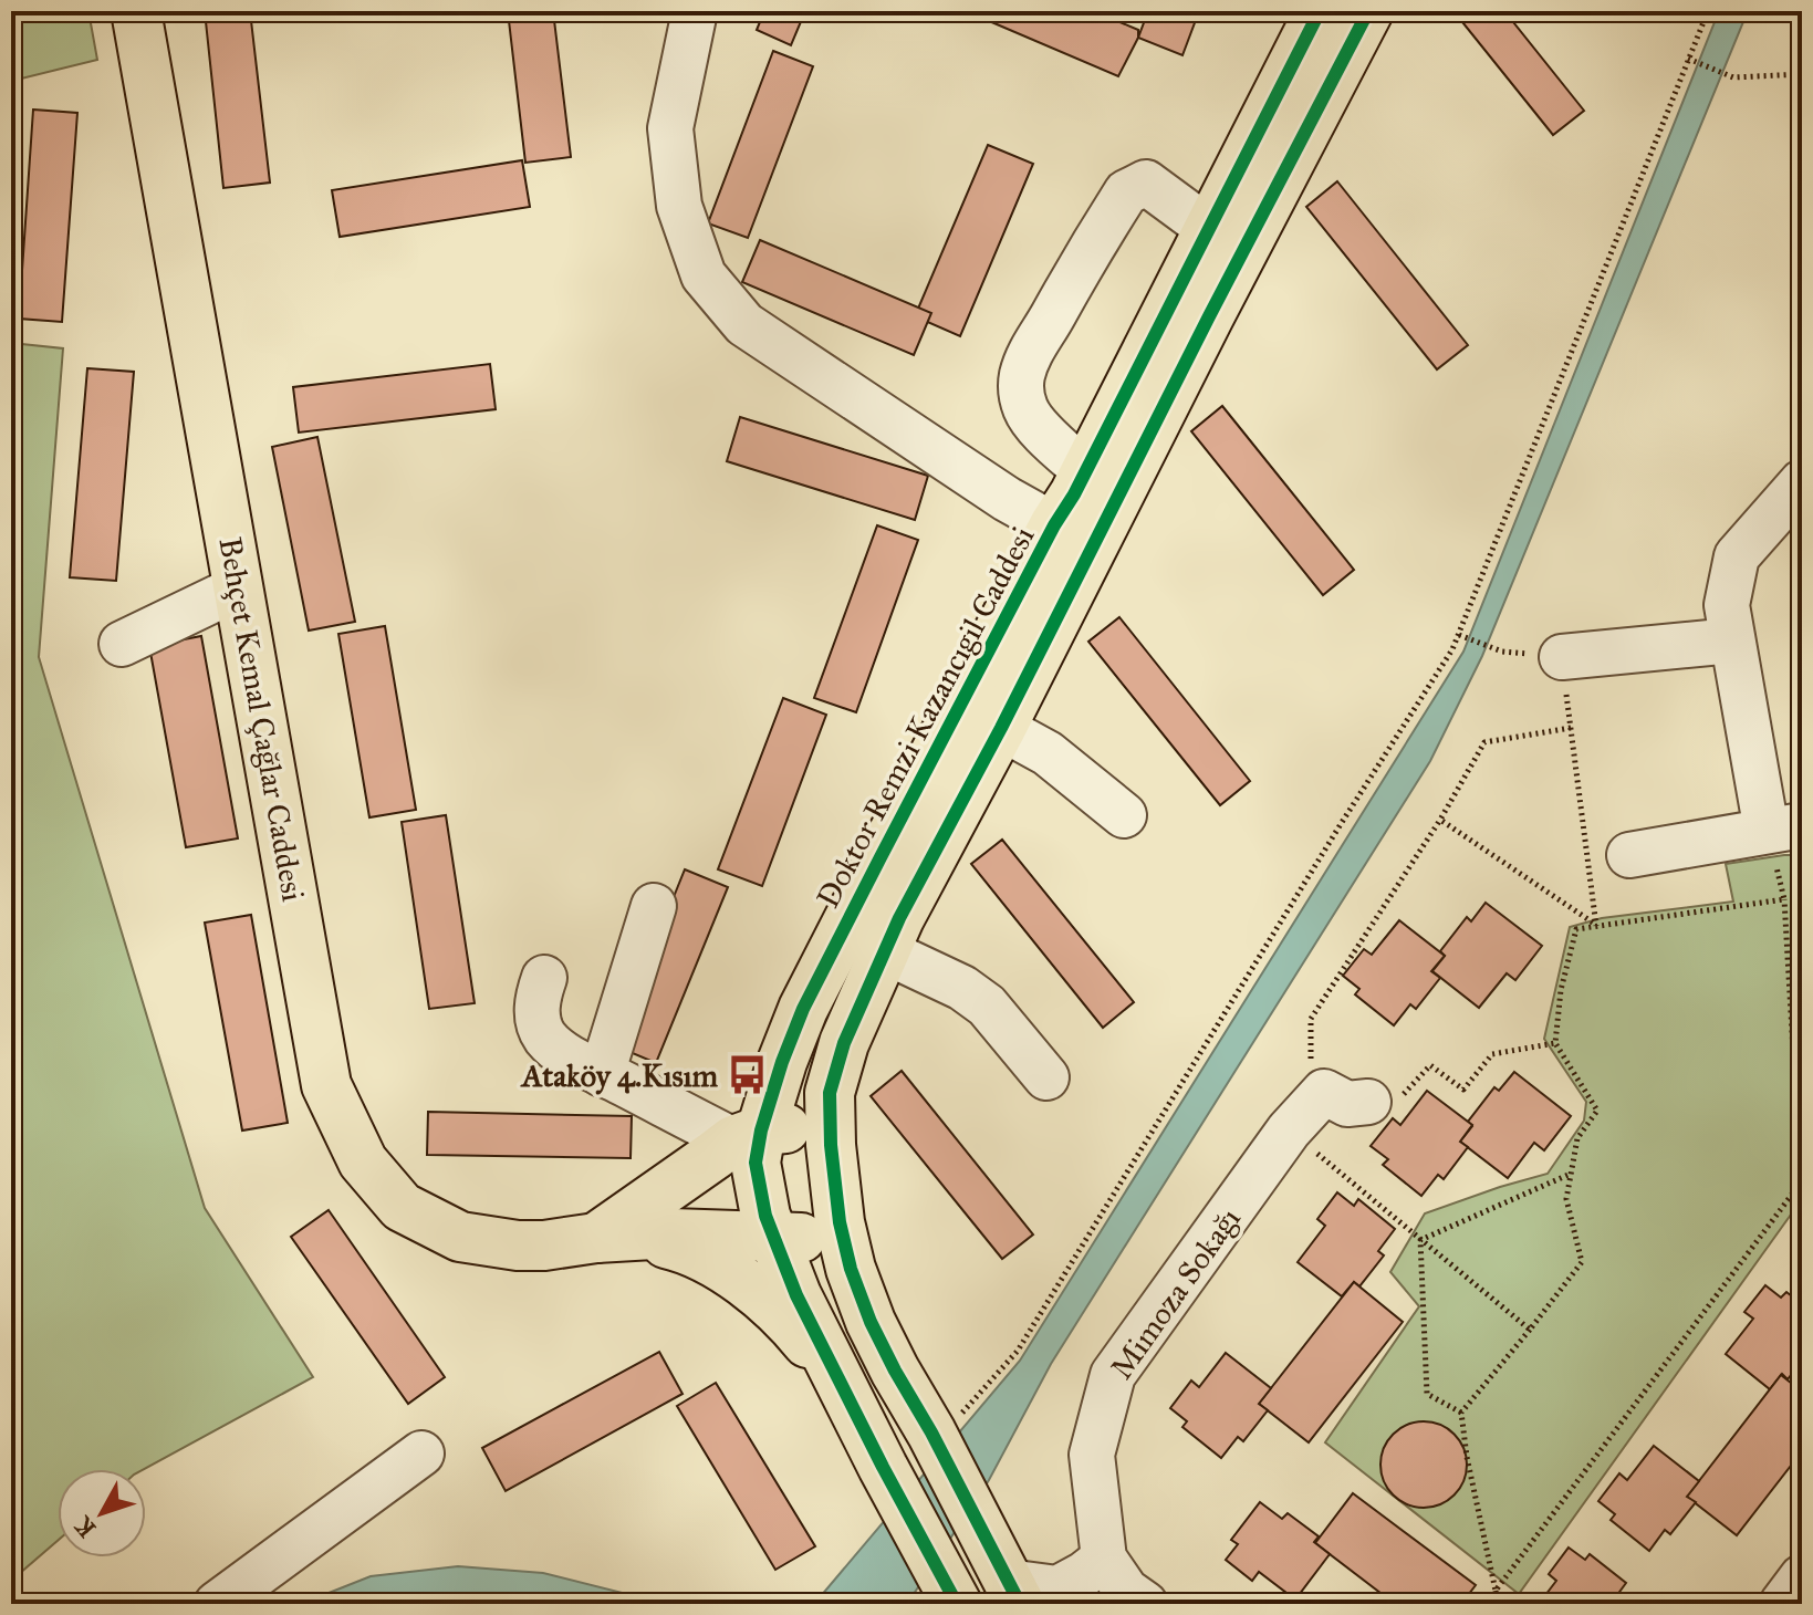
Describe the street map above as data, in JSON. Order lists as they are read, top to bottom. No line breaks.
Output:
{"streets":{"main road":["Doktor Remzi Kazancıgil Caddesi","Behçet Kemal Çağlar Caddesi"],"street":["Mimoza Sokağı"]},"crossings":[["Doktor Remzi Kazancıgil Caddesi","Behçet Kemal Çağlar Caddesi"]],"places":{"bus stop":["Ataköy 4.Kısım"]},"north":"bottom left"}
